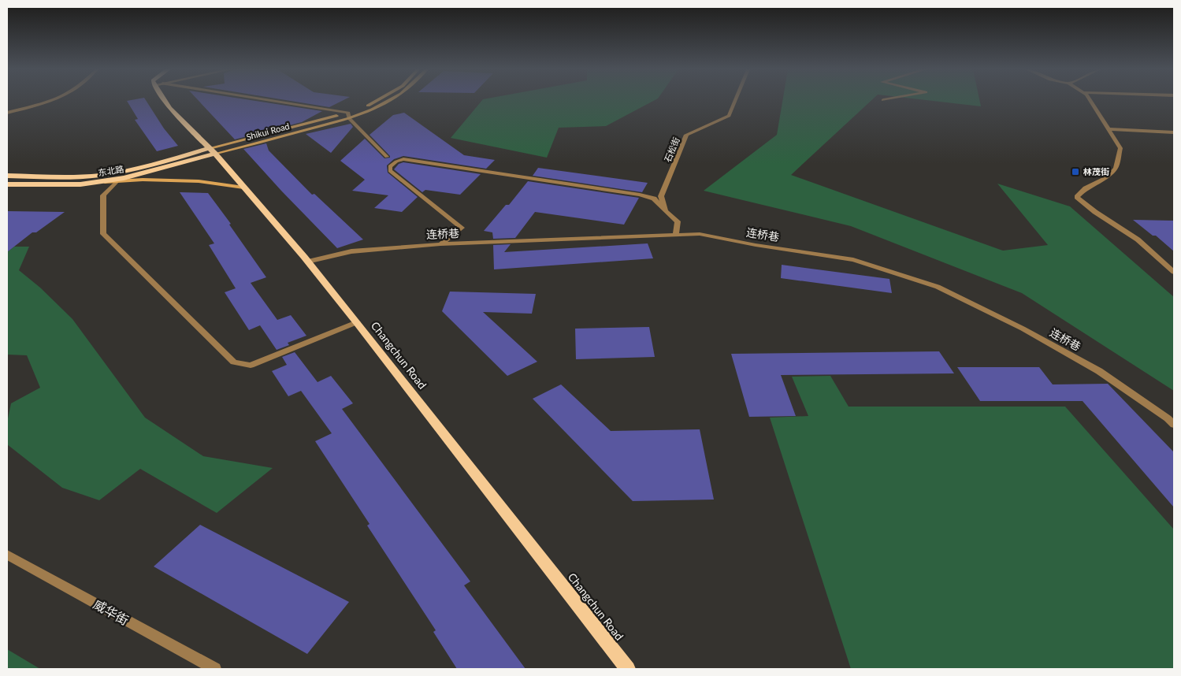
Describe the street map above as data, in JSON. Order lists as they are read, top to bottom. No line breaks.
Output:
{"streets":{"main road":["Shikui Road","东北路","Changchun Road"],"street":["石松街","连桥巷","威华街"]},"crossings":[["Shikui Road","东北路"],["Shikui Road","Changchun Road"],["石松街","连桥巷"],["东北路","Changchun Road"],["连桥巷","Changchun Road"]],"places":{"transit":["林茂街"]}}
